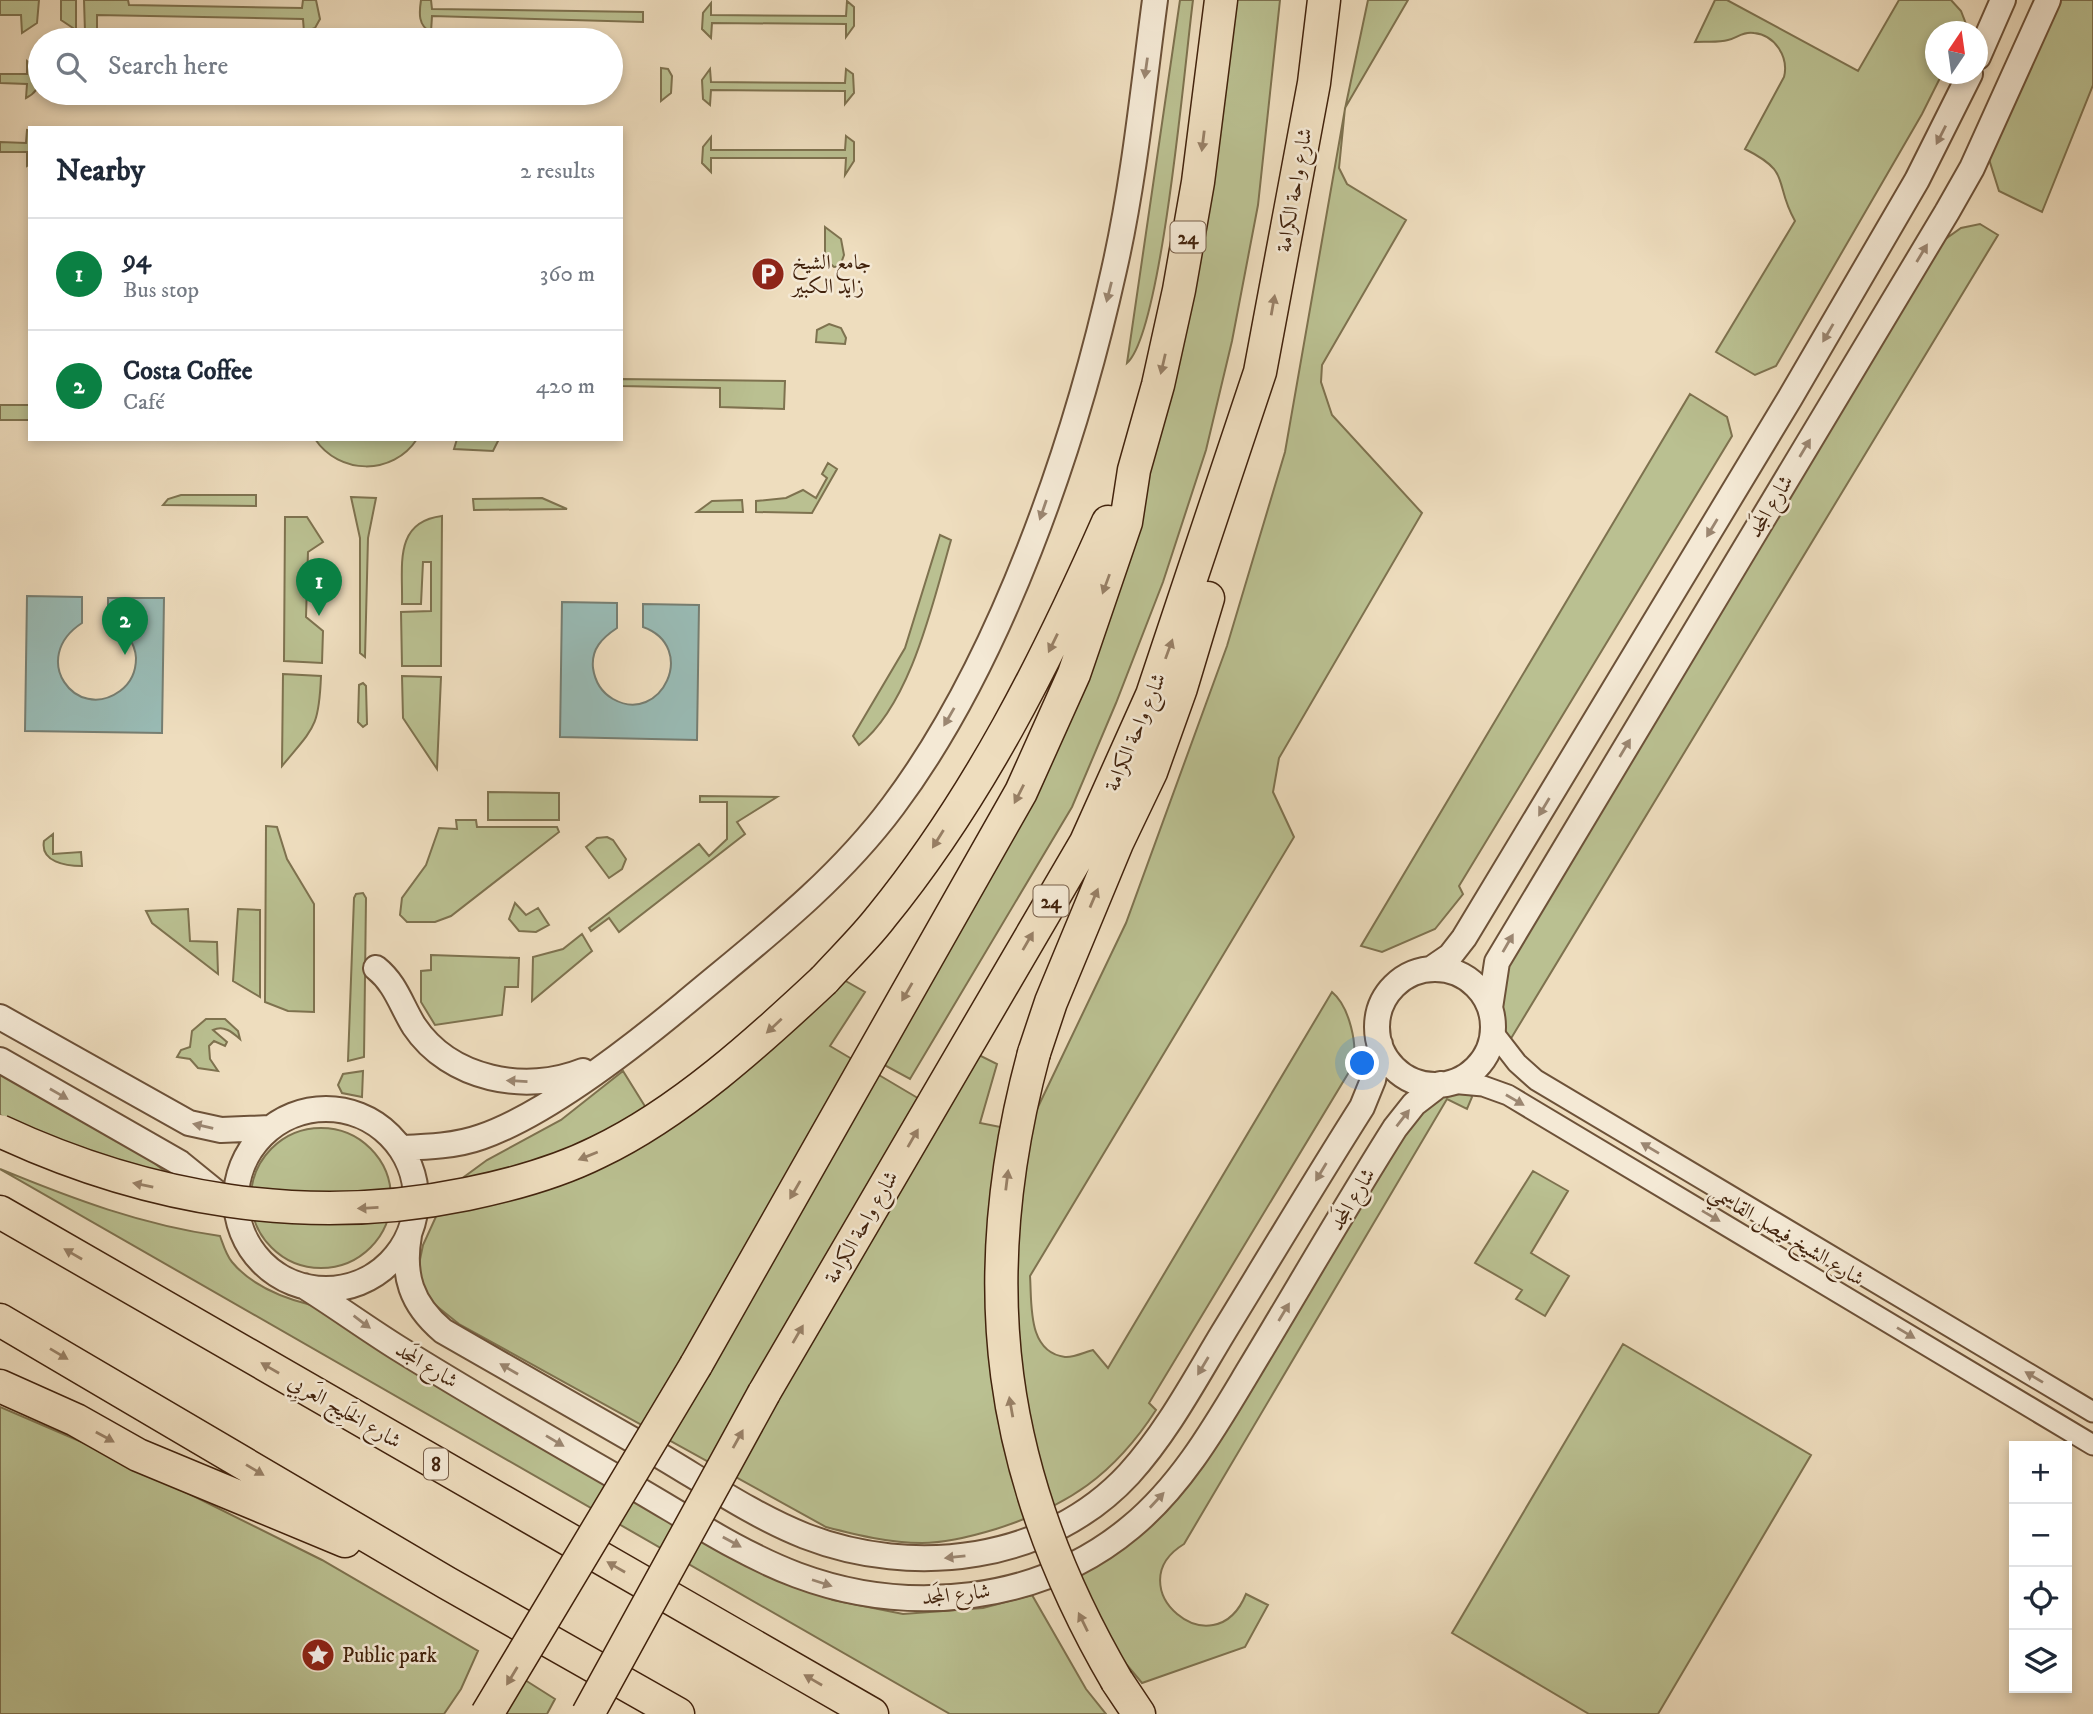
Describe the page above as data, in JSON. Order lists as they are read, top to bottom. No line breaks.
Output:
{"streets":{"highway":["شارع واحة الكرامة","24","شارع الخَلِيج العَربِي","8"],"street":["شارع المَجد","شارع الشيخ فيصل القاسمي"]},"crossings":[["شارع المَجد","شارع الشيخ فيصل القاسمي"]],"places":{"parking":["جامع الشيخ زايد الكبير"],"place":["Public park"]},"north":"top","page":{"search":"Search here","heading":["Nearby","2 results"],"list":[{"mark":"1","name":"94","note":"Bus stop","value":"360 m"},{"mark":"2","name":"Costa Coffee","note":"Café","value":"420 m"}],"pins":["1","2"],"map_buttons":["+","−"]}}
